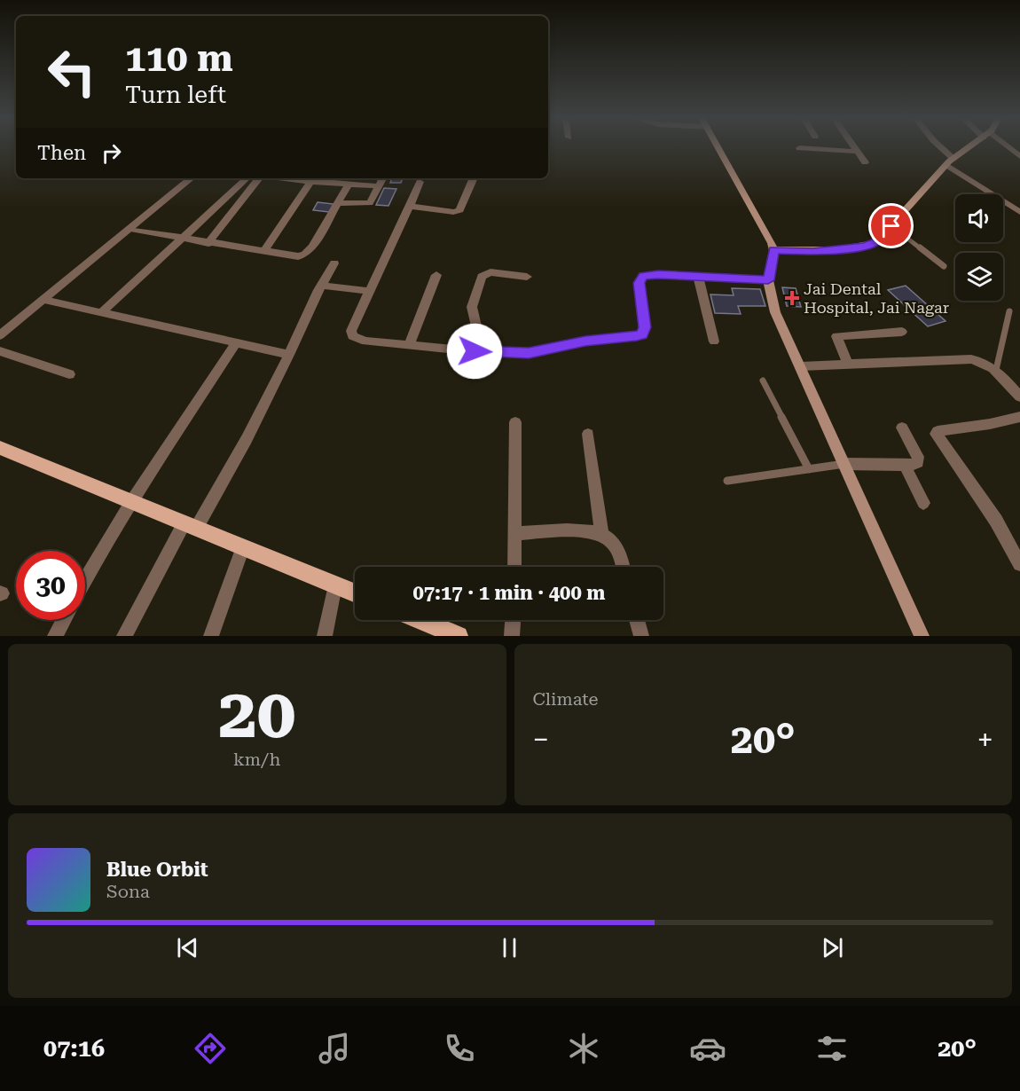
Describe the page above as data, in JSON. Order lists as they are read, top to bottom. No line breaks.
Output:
{"places":{"health":["Jai Dental Hospital, Jai Nagar"]},"page":{"turn":["110 m","Turn left"],"then":"Then","limit":"30","trip":"07:17 · 1 min · 400 m","tile":[["20","km/h"],"Climate"],"heat":["−","20°","+"],"song":["Blue Orbit","Sona"],"tabs":["07:16","20°"]}}
